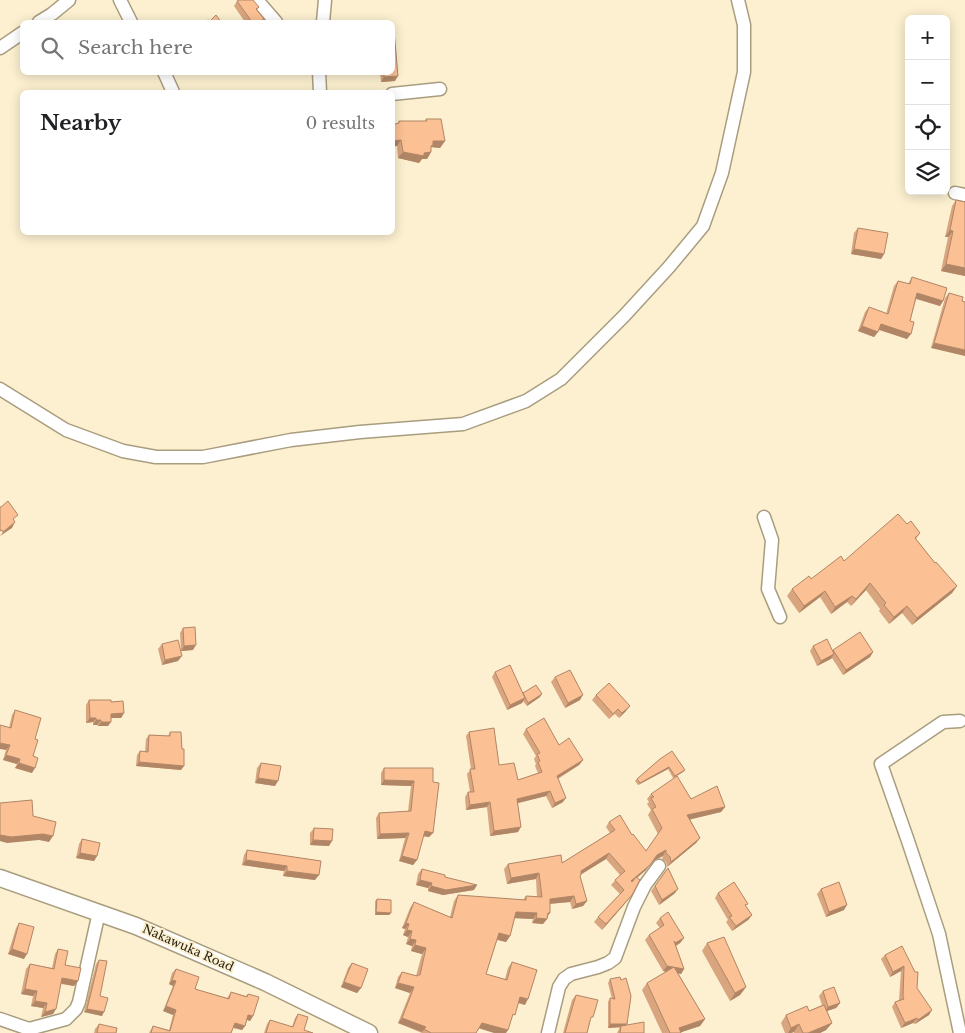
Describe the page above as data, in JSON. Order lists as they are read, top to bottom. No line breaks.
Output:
{"streets":{"main road":["Nakawuka Road"]},"page":{"map_buttons":["+","−"],"search":"Search here","heading":["Nearby","0 results"]}}
